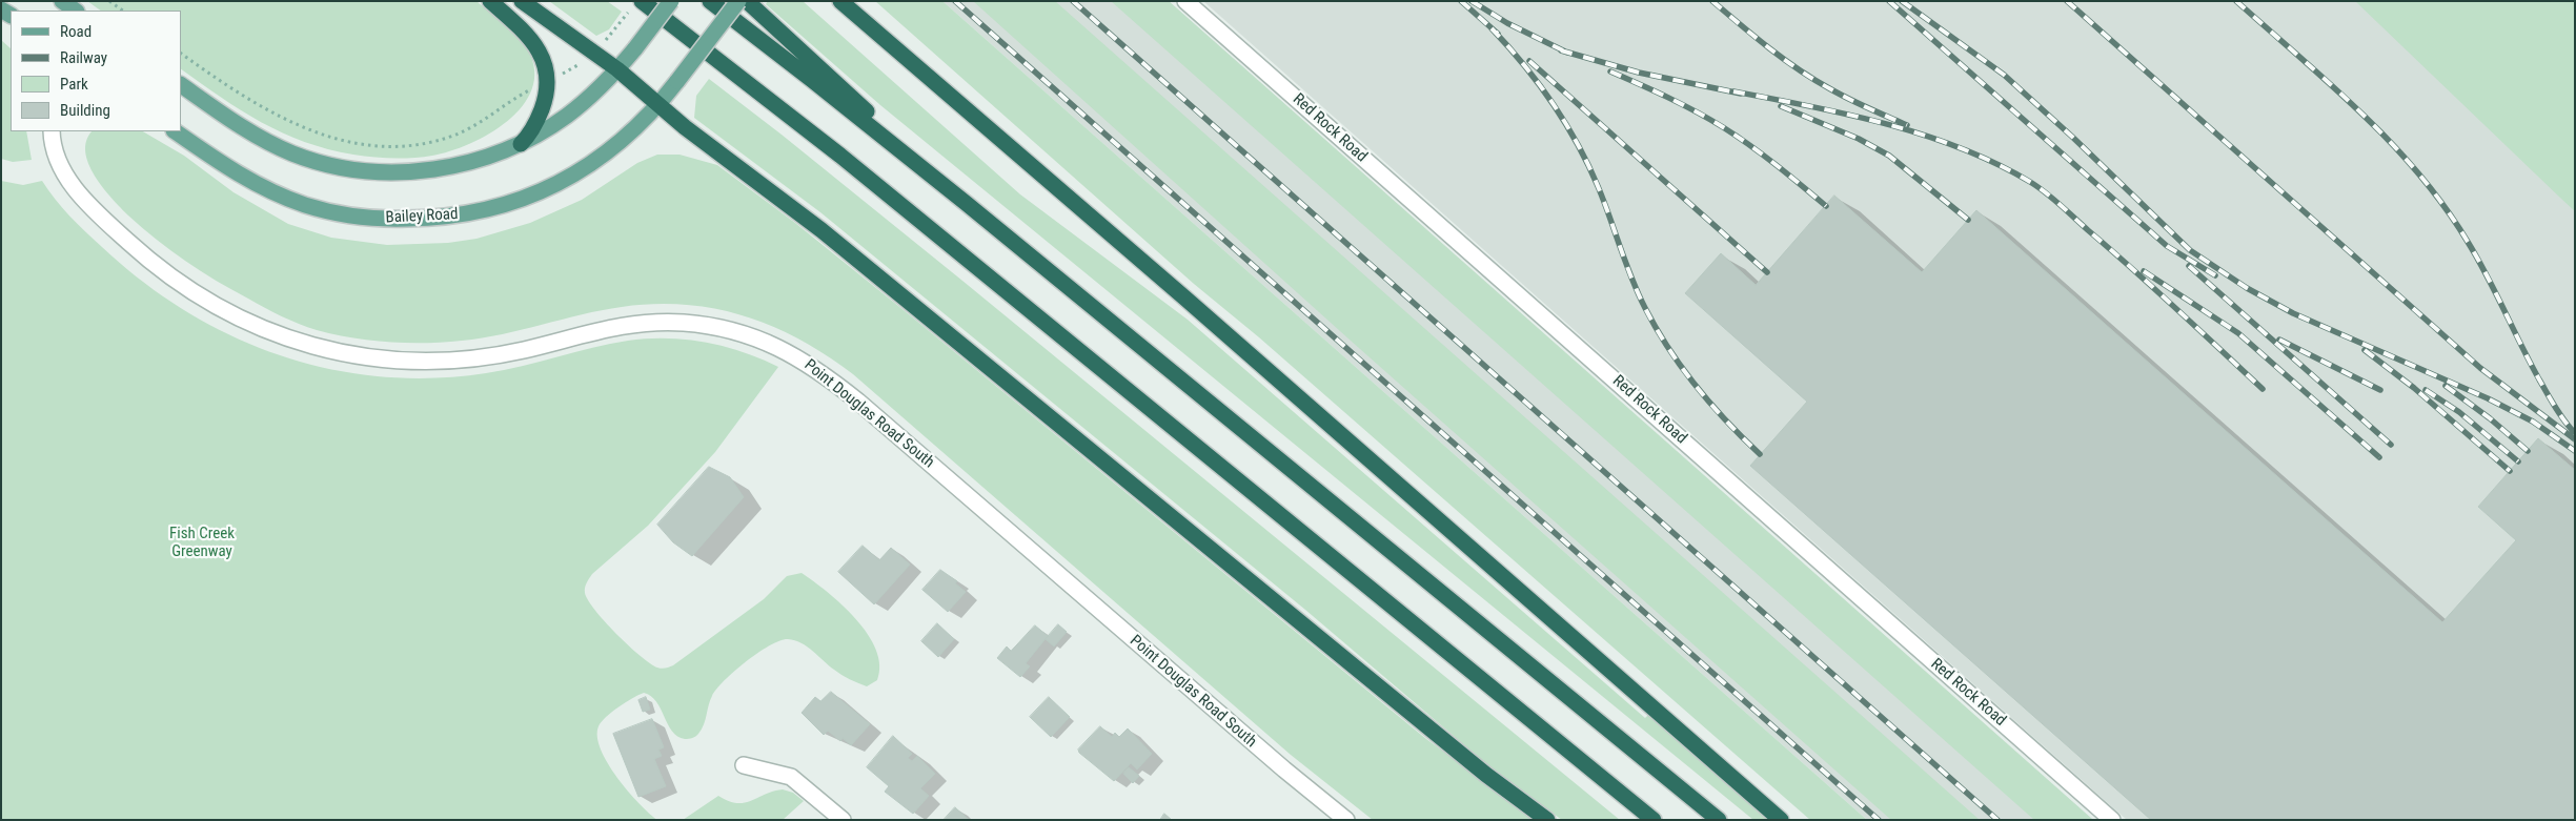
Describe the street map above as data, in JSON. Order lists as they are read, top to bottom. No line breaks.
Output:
{"streets":{"main road":["Bailey Road"],"street":["Red Rock Road","Point Douglas Road South"]},"parks":["Fish Creek Greenway"],"legend":["Road","Railway","Park","Building"]}
